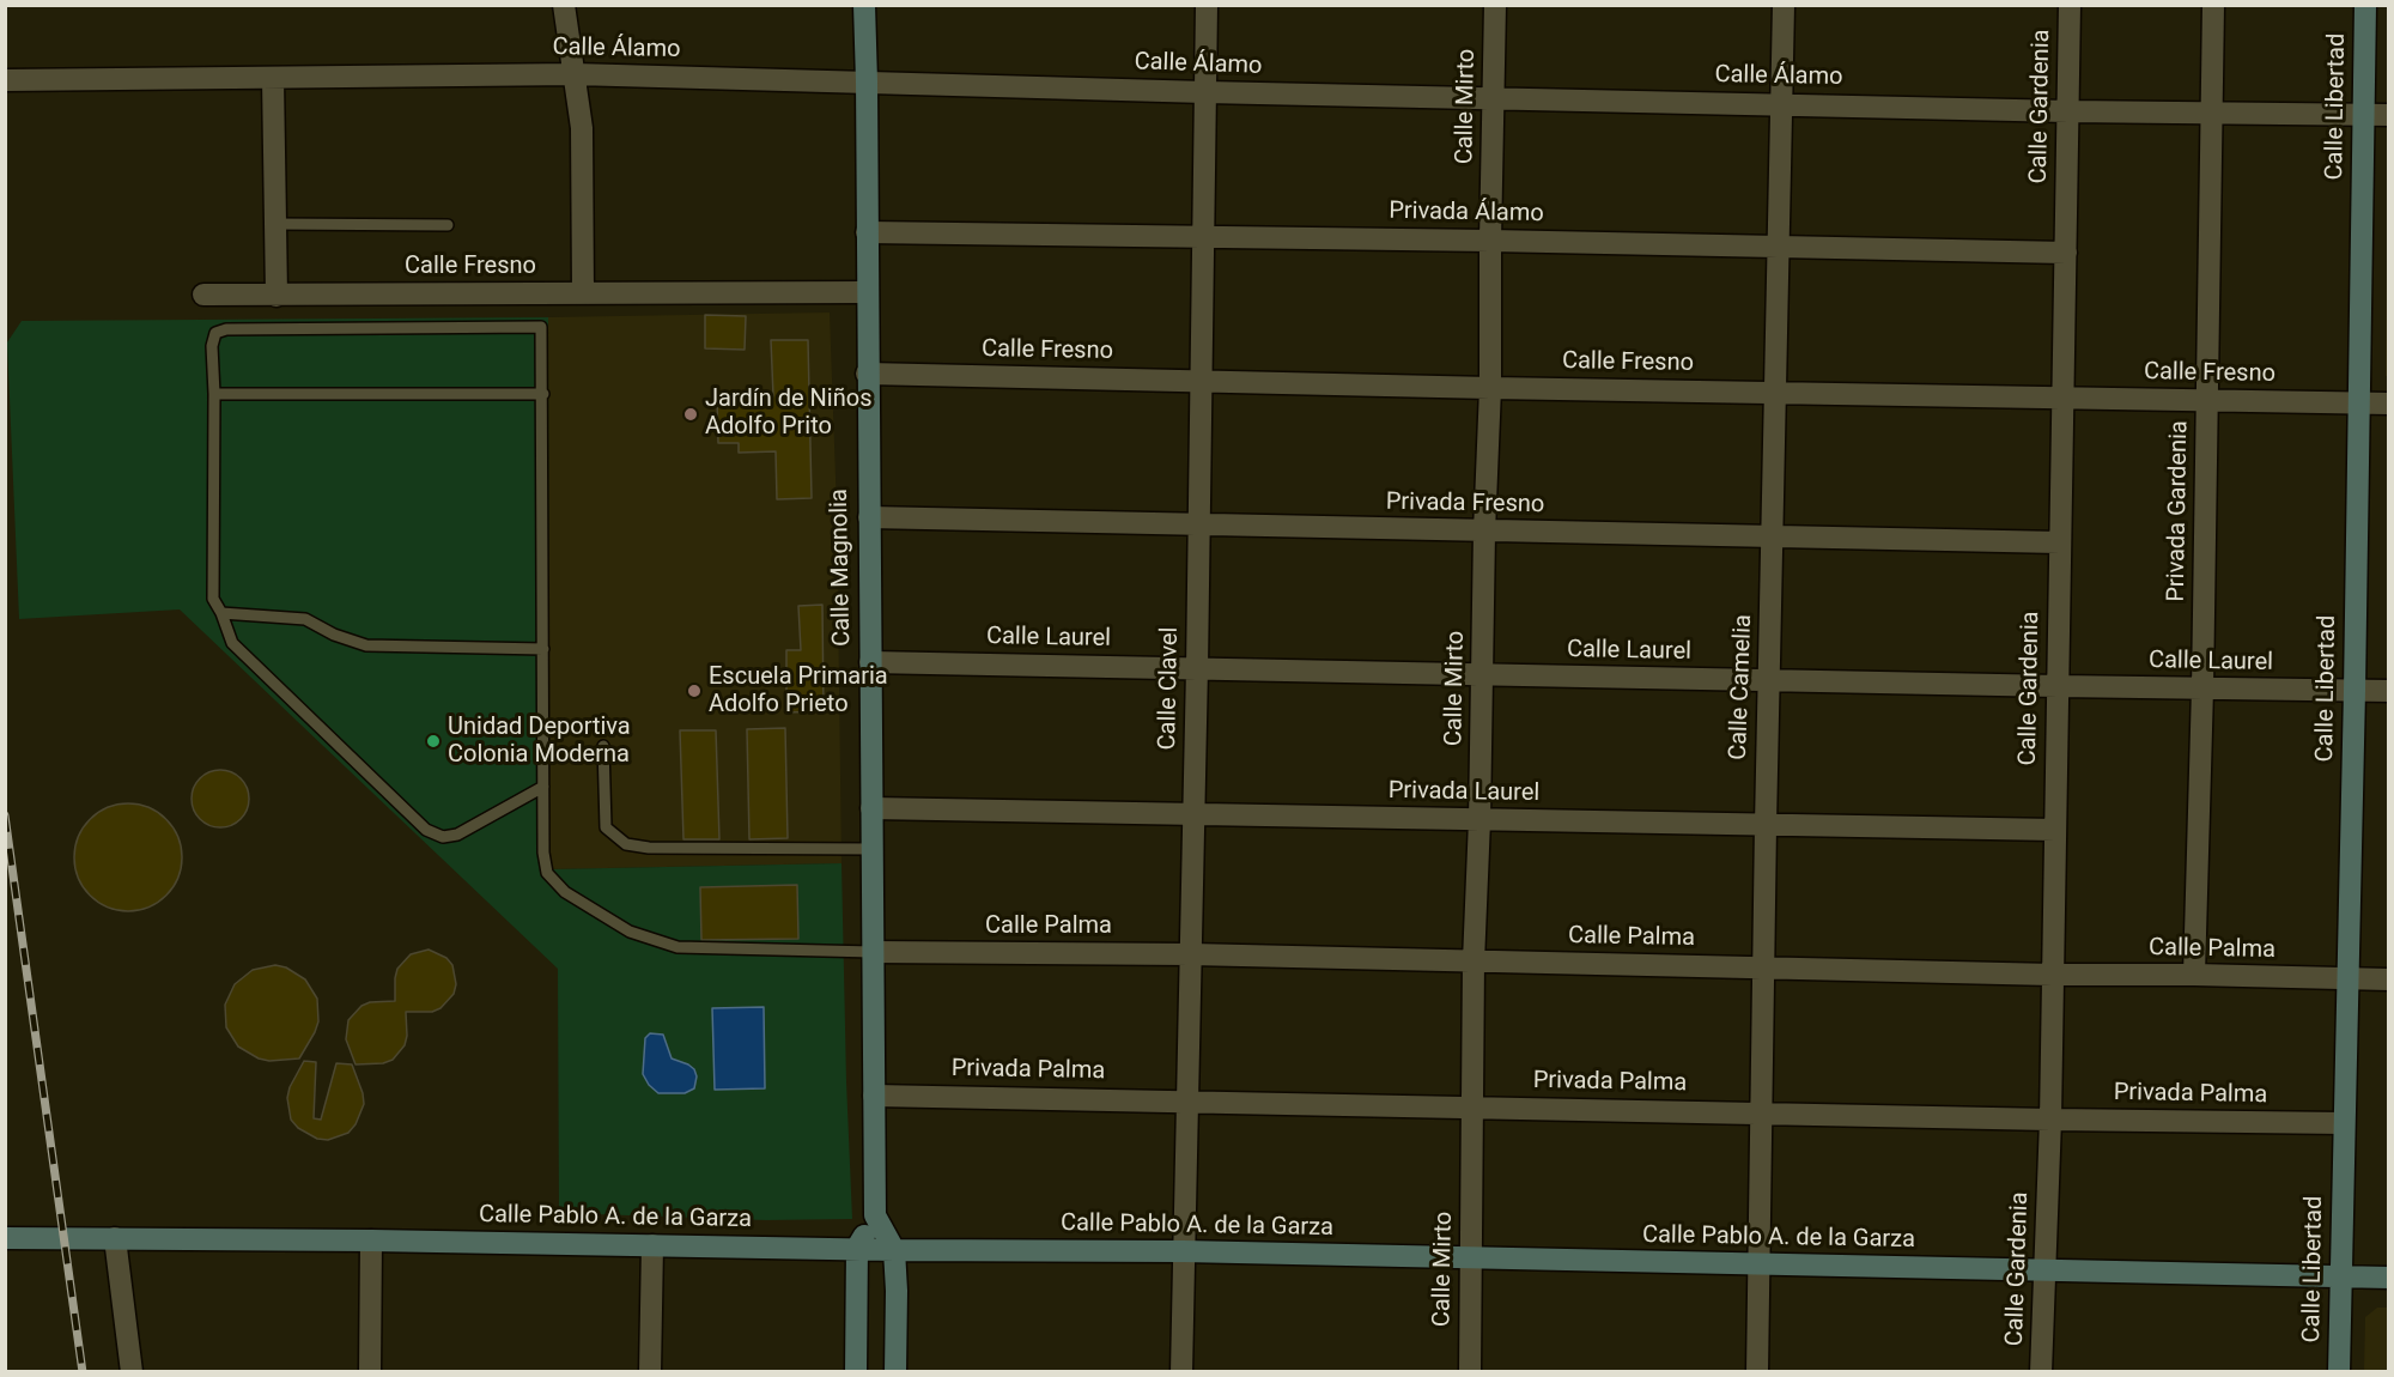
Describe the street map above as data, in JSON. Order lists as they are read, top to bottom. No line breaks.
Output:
{"streets":{"street":["Calle Álamo","Calle Mirto","Calle Gardenia","Calle Libertad","Privada Álamo","Calle Fresno","Privada Fresno","Privada Gardenia","Calle Magnolia","Calle Laurel","Calle Camelia","Calle Clavel","Privada Laurel","Calle Palma","Privada Palma","Calle Pablo A. de la Garza"]},"crossings":[["Calle Álamo","Calle Mirto"],["Calle Álamo","Calle Gardenia"],["Calle Álamo","Calle Libertad"],["Calle Álamo","Privada Gardenia"],["Calle Álamo","Calle Magnolia"],["Calle Álamo","Calle Camelia"],["Calle Álamo","Calle Clavel"],["Calle Mirto","Privada Álamo"],["Calle Mirto","Calle Fresno"],["Calle Mirto","Privada Fresno"],["Calle Mirto","Calle Laurel"],["Calle Mirto","Privada Laurel"],["Calle Mirto","Calle Palma"],["Calle Mirto","Privada Palma"],["Calle Mirto","Calle Pablo A. de la Garza"],["Calle Gardenia","Privada Álamo"],["Calle Gardenia","Calle Fresno"],["Calle Gardenia","Privada Fresno"],["Calle Gardenia","Calle Laurel"],["Calle Gardenia","Privada Laurel"],["Calle Gardenia","Calle Palma"],["Calle Gardenia","Privada Palma"],["Calle Gardenia","Calle Pablo A. de la Garza"],["Calle Libertad","Calle Fresno"],["Calle Libertad","Calle Laurel"],["Calle Libertad","Calle Palma"],["Calle Libertad","Privada Palma"],["Calle Libertad","Calle Pablo A. de la Garza"],["Privada Álamo","Calle Magnolia"],["Privada Álamo","Calle Camelia"],["Privada Álamo","Calle Clavel"],["Calle Fresno","Privada Gardenia"],["Calle Fresno","Calle Magnolia"],["Calle Fresno","Calle Camelia"],["Calle Fresno","Calle Clavel"],["Privada Fresno","Calle Magnolia"],["Privada Fresno","Calle Camelia"],["Privada Fresno","Calle Clavel"],["Privada Gardenia","Calle Laurel"],["Privada Gardenia","Calle Palma"],["Calle Magnolia","Calle Laurel"],["Calle Magnolia","Privada Laurel"],["Calle Magnolia","Calle Palma"],["Calle Magnolia","Privada Palma"],["Calle Magnolia","Calle Pablo A. de la Garza"],["Calle Laurel","Calle Camelia"],["Calle Laurel","Calle Clavel"],["Calle Camelia","Privada Laurel"],["Calle Camelia","Calle Palma"],["Calle Camelia","Privada Palma"],["Calle Camelia","Calle Pablo A. de la Garza"],["Calle Clavel","Privada Laurel"],["Calle Clavel","Calle Palma"],["Calle Clavel","Privada Palma"],["Calle Clavel","Calle Pablo A. de la Garza"]],"places":["Jardín de Niños Adolfo Prito","Escuela Primaria Adolfo Prieto","Unidad Deportiva Colonia Moderna"]}
